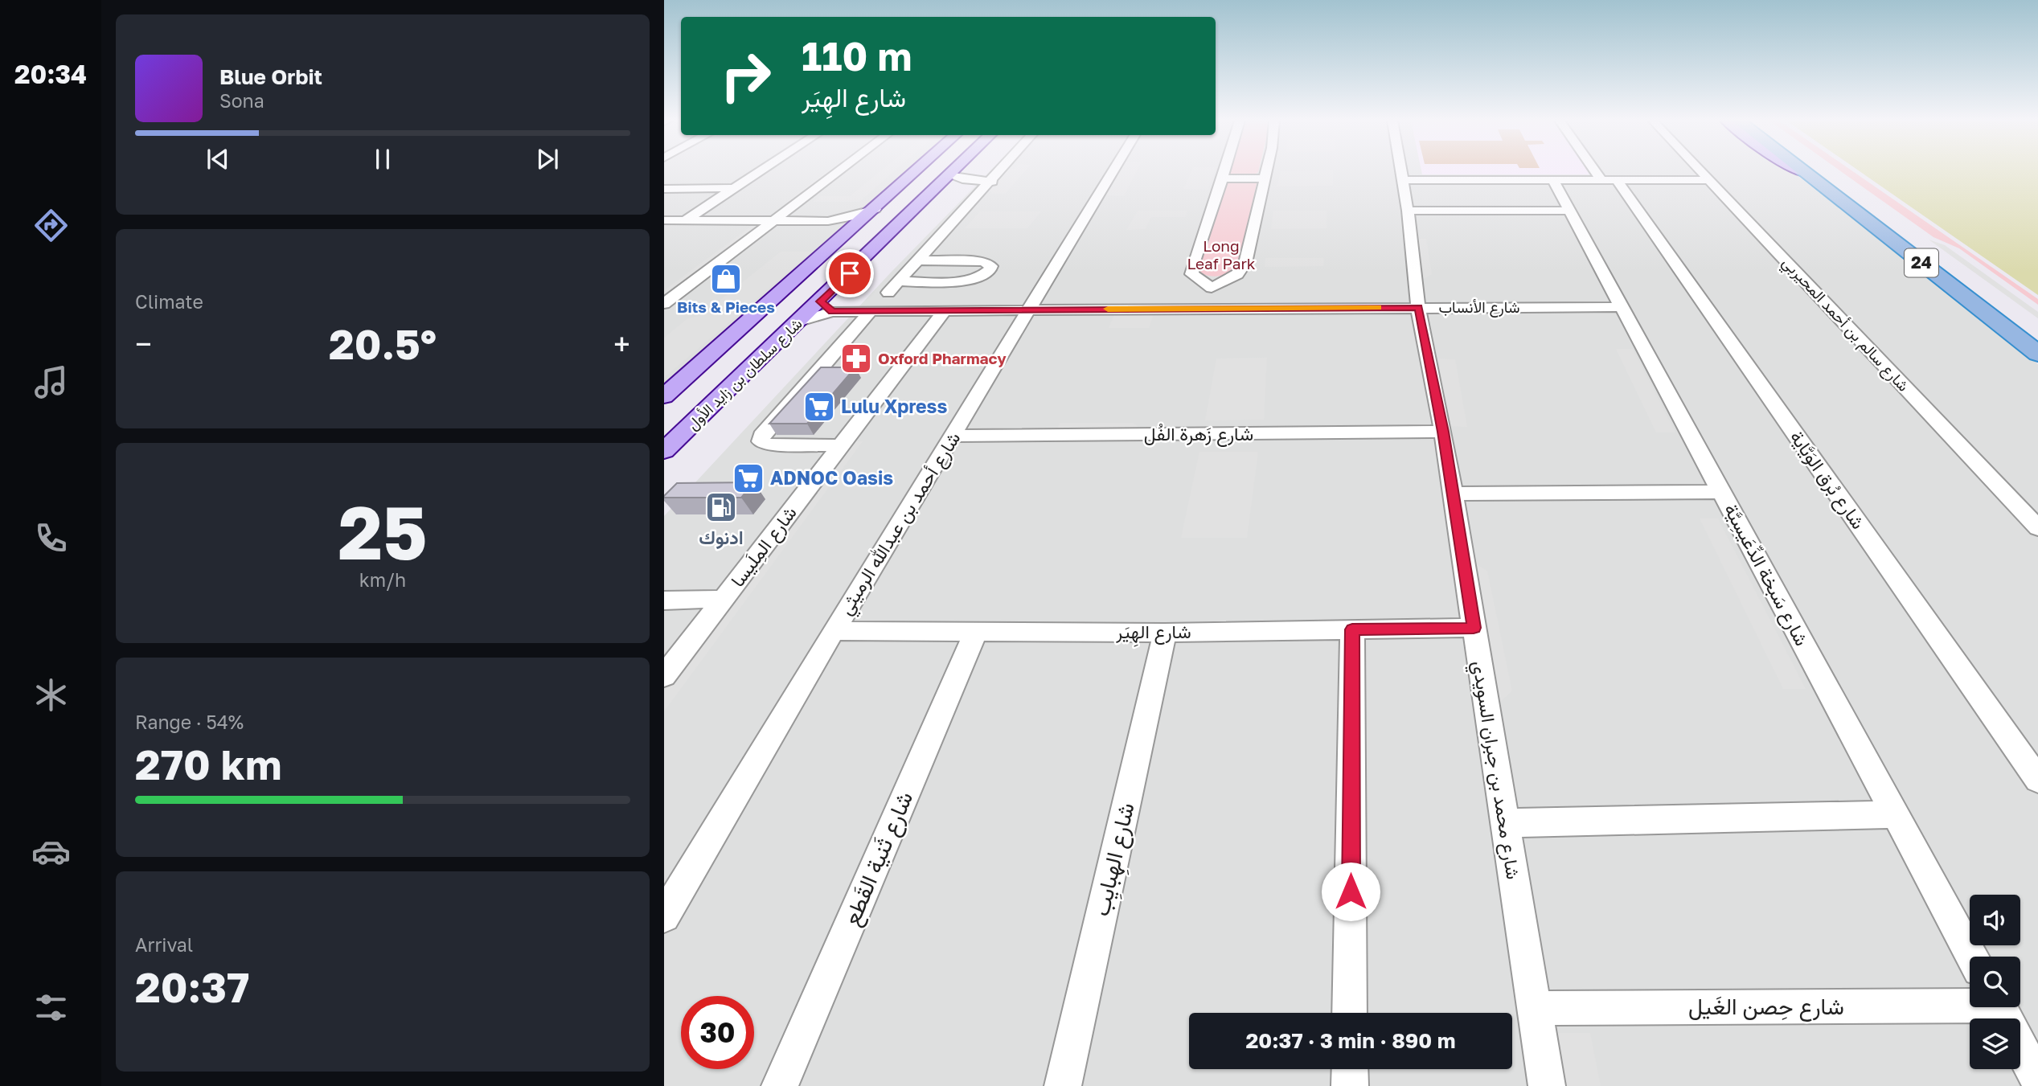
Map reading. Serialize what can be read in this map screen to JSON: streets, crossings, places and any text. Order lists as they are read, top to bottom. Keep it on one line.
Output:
{"streets":{"highway":["24"],"main road":["شارع سلطان بن زايد الأول"],"street":["شارع الأنساب","شارع سالم بن أحمد المحيربي","شارع زَهرة الفُل","شارع بُرق الوَيَّاية","شارع أحمد بن عبدالله الرميثي","شارع المِلَيسا","شارع سَبخة الدِّعَيسِيَّة","شارع الهِيَر","شارع محمد بن جبران السويدي","شارع ثَنية القَطع","شارع الهِبايِب","شارع حِصن الغَيل"]},"crossings":[["شارع الأنساب","شارع سلطان بن زايد الأول"],["شارع الأنساب","شارع أحمد بن عبدالله الرميثي"],["شارع الأنساب","شارع المِلَيسا"],["شارع الأنساب","شارع سَبخة الدِّعَيسِيَّة"],["شارع الأنساب","شارع محمد بن جبران السويدي"],["شارع زَهرة الفُل","شارع أحمد بن عبدالله الرميثي"],["شارع زَهرة الفُل","شارع محمد بن جبران السويدي"],["شارع أحمد بن عبدالله الرميثي","شارع الهِيَر"],["شارع الهِيَر","شارع محمد بن جبران السويدي"],["شارع الهِيَر","شارع ثَنية القَطع"],["شارع الهِيَر","شارع الهِبايِب"],["شارع محمد بن جبران السويدي","شارع حِصن الغَيل"]],"parks":["Long Leaf Park"],"places":{"shop":["Bits & Pieces"],"pharmacy":["Oxford Pharmacy"],"supermarket":["Lulu Xpress","ADNOC Oasis"],"fuel station":["ادنوك"]},"page":{"tabs":"20:34","turn":["110 m","شارع الهِيَر"],"song":["Blue Orbit","Sona"],"tile":["Climate",["25","km/h"],["Range · 54%","270 km"],["Arrival","20:37"]],"heat":["−","20.5°","+"],"limit":"30","trip":"20:37 · 3 min · 890 m"}}
